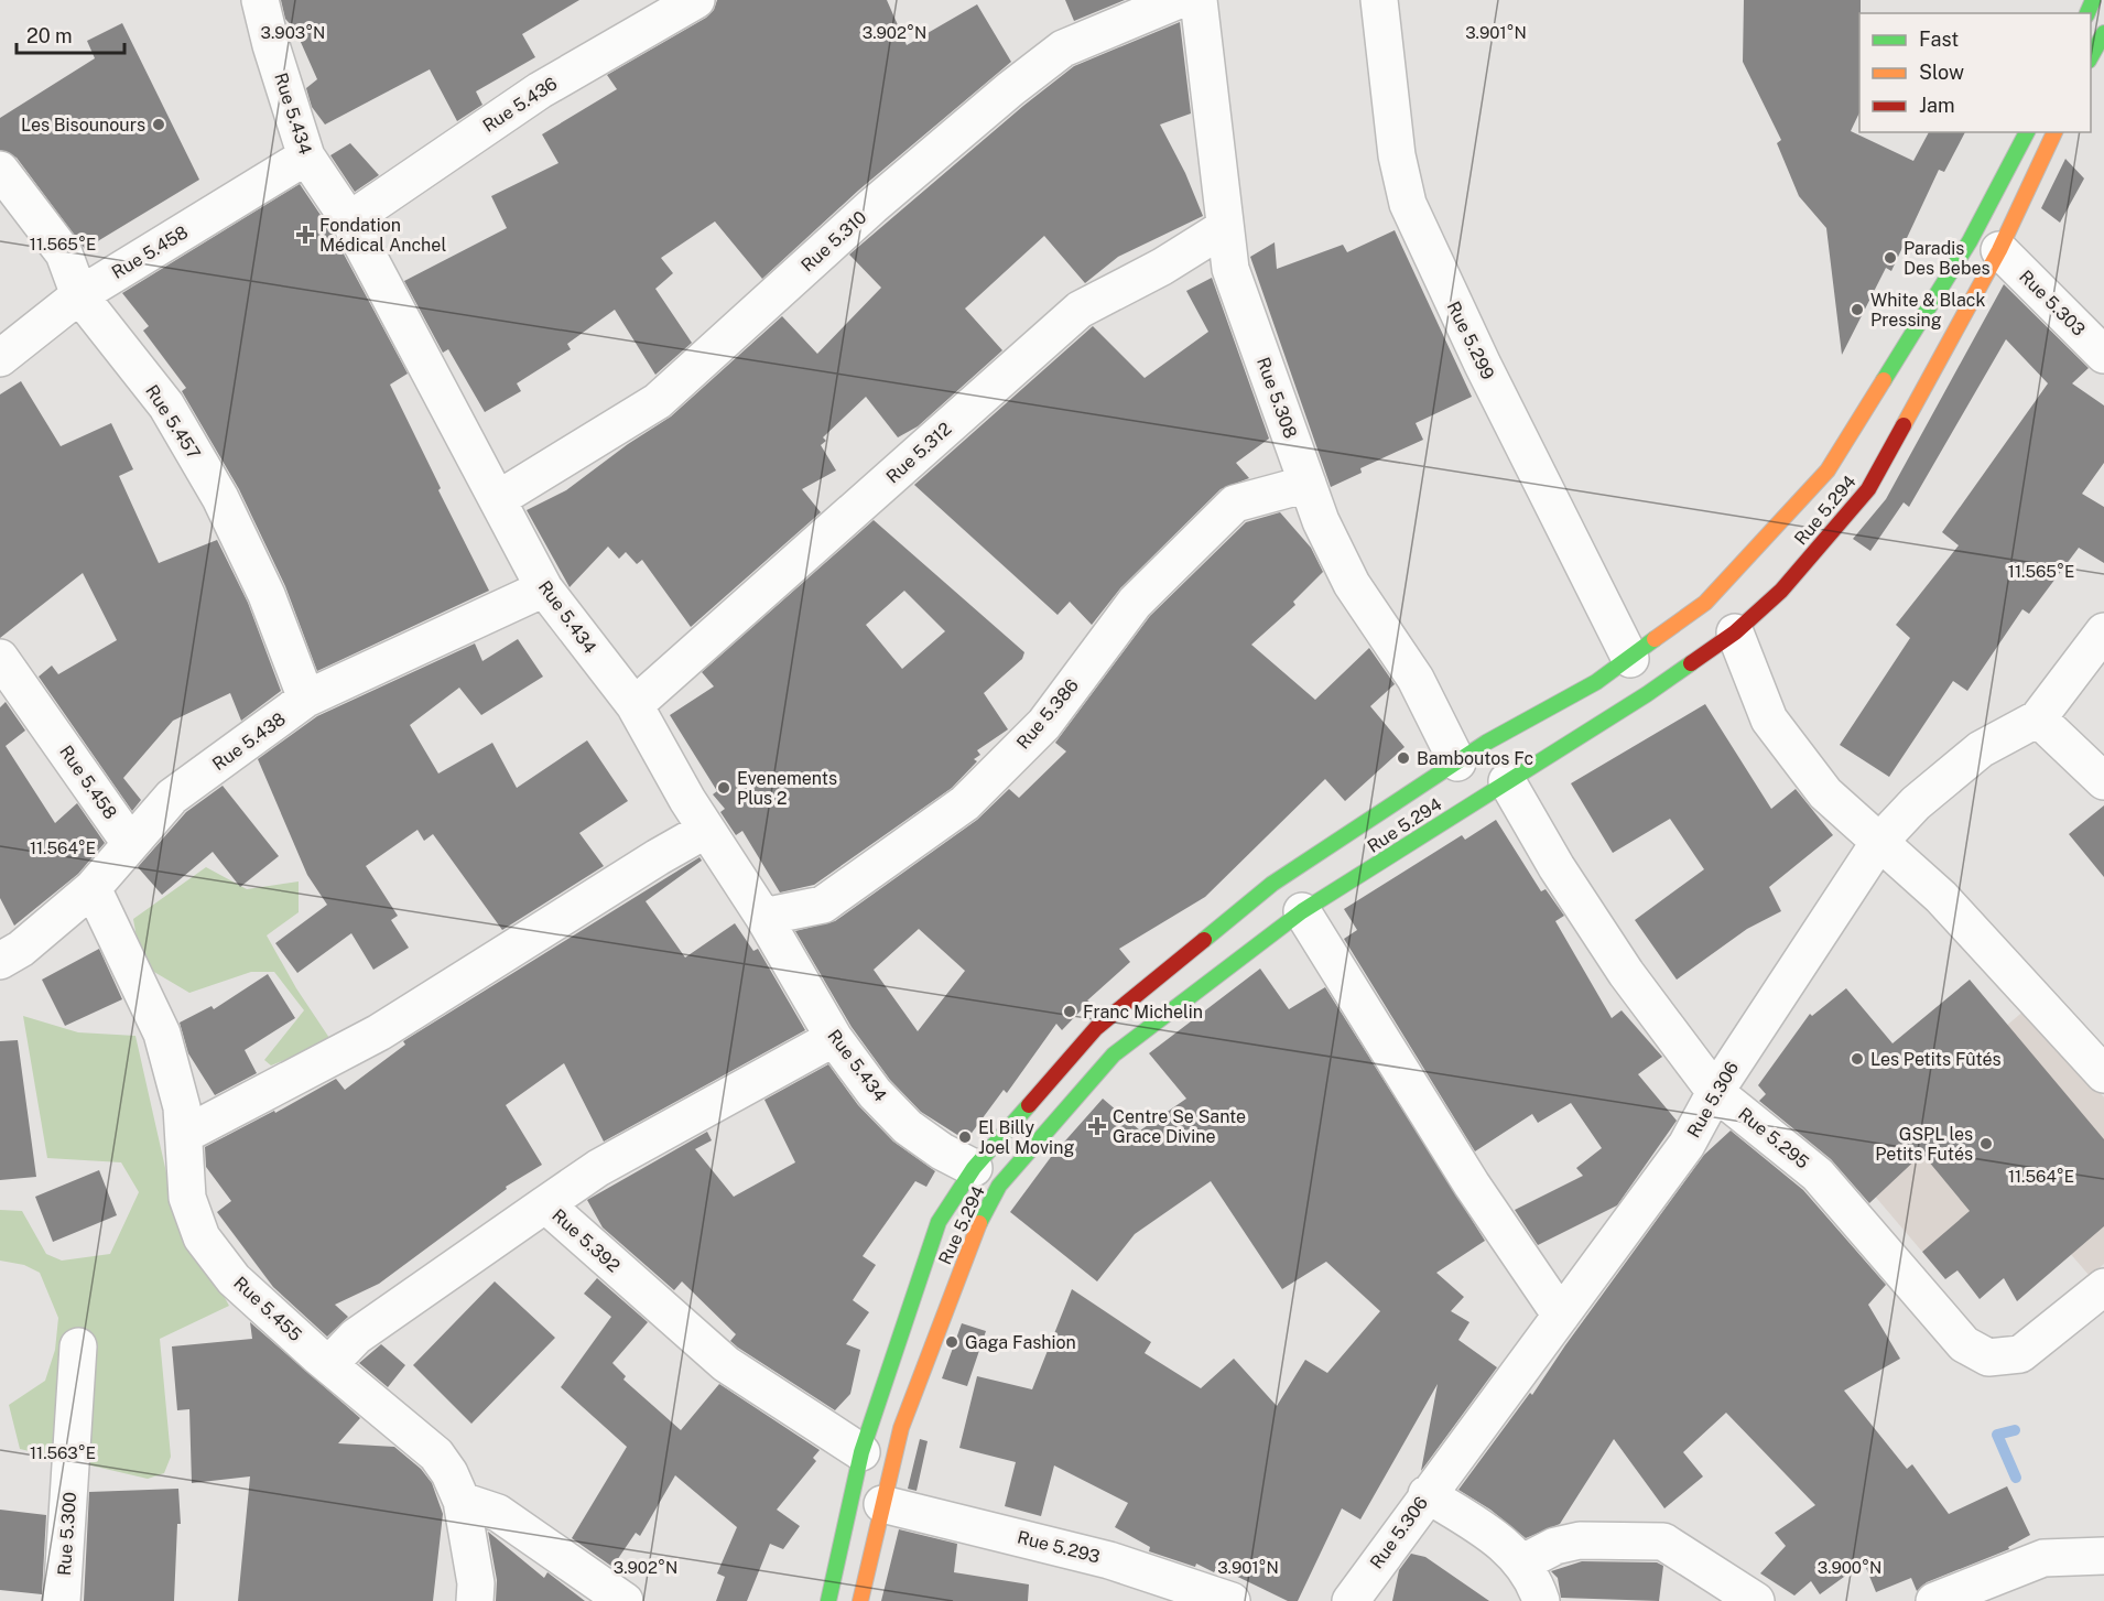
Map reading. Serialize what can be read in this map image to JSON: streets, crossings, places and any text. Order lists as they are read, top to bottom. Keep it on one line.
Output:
{"streets":{"main road":["Rue 5.294"],"street":["Rue 5.436","Rue 5.434","Rue 5.310","Rue 5.458","Rue 5.303","Rue 5.299","Rue 5.308","Rue 5.457","Rue 5.312","Rue 5.386","Rue 5.438","Rue 5.306","Rue 5.295","Rue 5.392","Rue 5.455","Rue 5.300","Rue 5.293"]},"crossings":[["Rue 5.436","Rue 5.434"],["Rue 5.434","Rue 5.310"],["Rue 5.434","Rue 5.458"],["Rue 5.434","Rue 5.312"],["Rue 5.434","Rue 5.294"],["Rue 5.434","Rue 5.386"],["Rue 5.434","Rue 5.438"],["Rue 5.434","Rue 5.392"],["Rue 5.458","Rue 5.457"],["Rue 5.458","Rue 5.438"],["Rue 5.303","Rue 5.294"],["Rue 5.299","Rue 5.294"],["Rue 5.308","Rue 5.312"],["Rue 5.308","Rue 5.294"],["Rue 5.308","Rue 5.386"],["Rue 5.457","Rue 5.438"],["Rue 5.294","Rue 5.295"],["Rue 5.294","Rue 5.392"],["Rue 5.294","Rue 5.293"],["Rue 5.438","Rue 5.455"],["Rue 5.306","Rue 5.295"]],"places":{"other":["Les Bisounours","Paradis Des Bebes","White & Black Pressing","Bamboutos Fc","Evenements Plus 2","Franc Michelin","Les Petits Fûtés","El Billy Joel Moving","GSPL les Petits Futés","Gaga Fashion"],"health":["Fondation Médical Anchel","Centre Se Sante Grace Divine"]},"legend":["Fast","Slow","Jam"],"scale_bar":"20 m","coordinates":["3.903°N","3.902°N","3.901°N","11.565°E","11.564°E","11.563°E","3.900°N"]}
